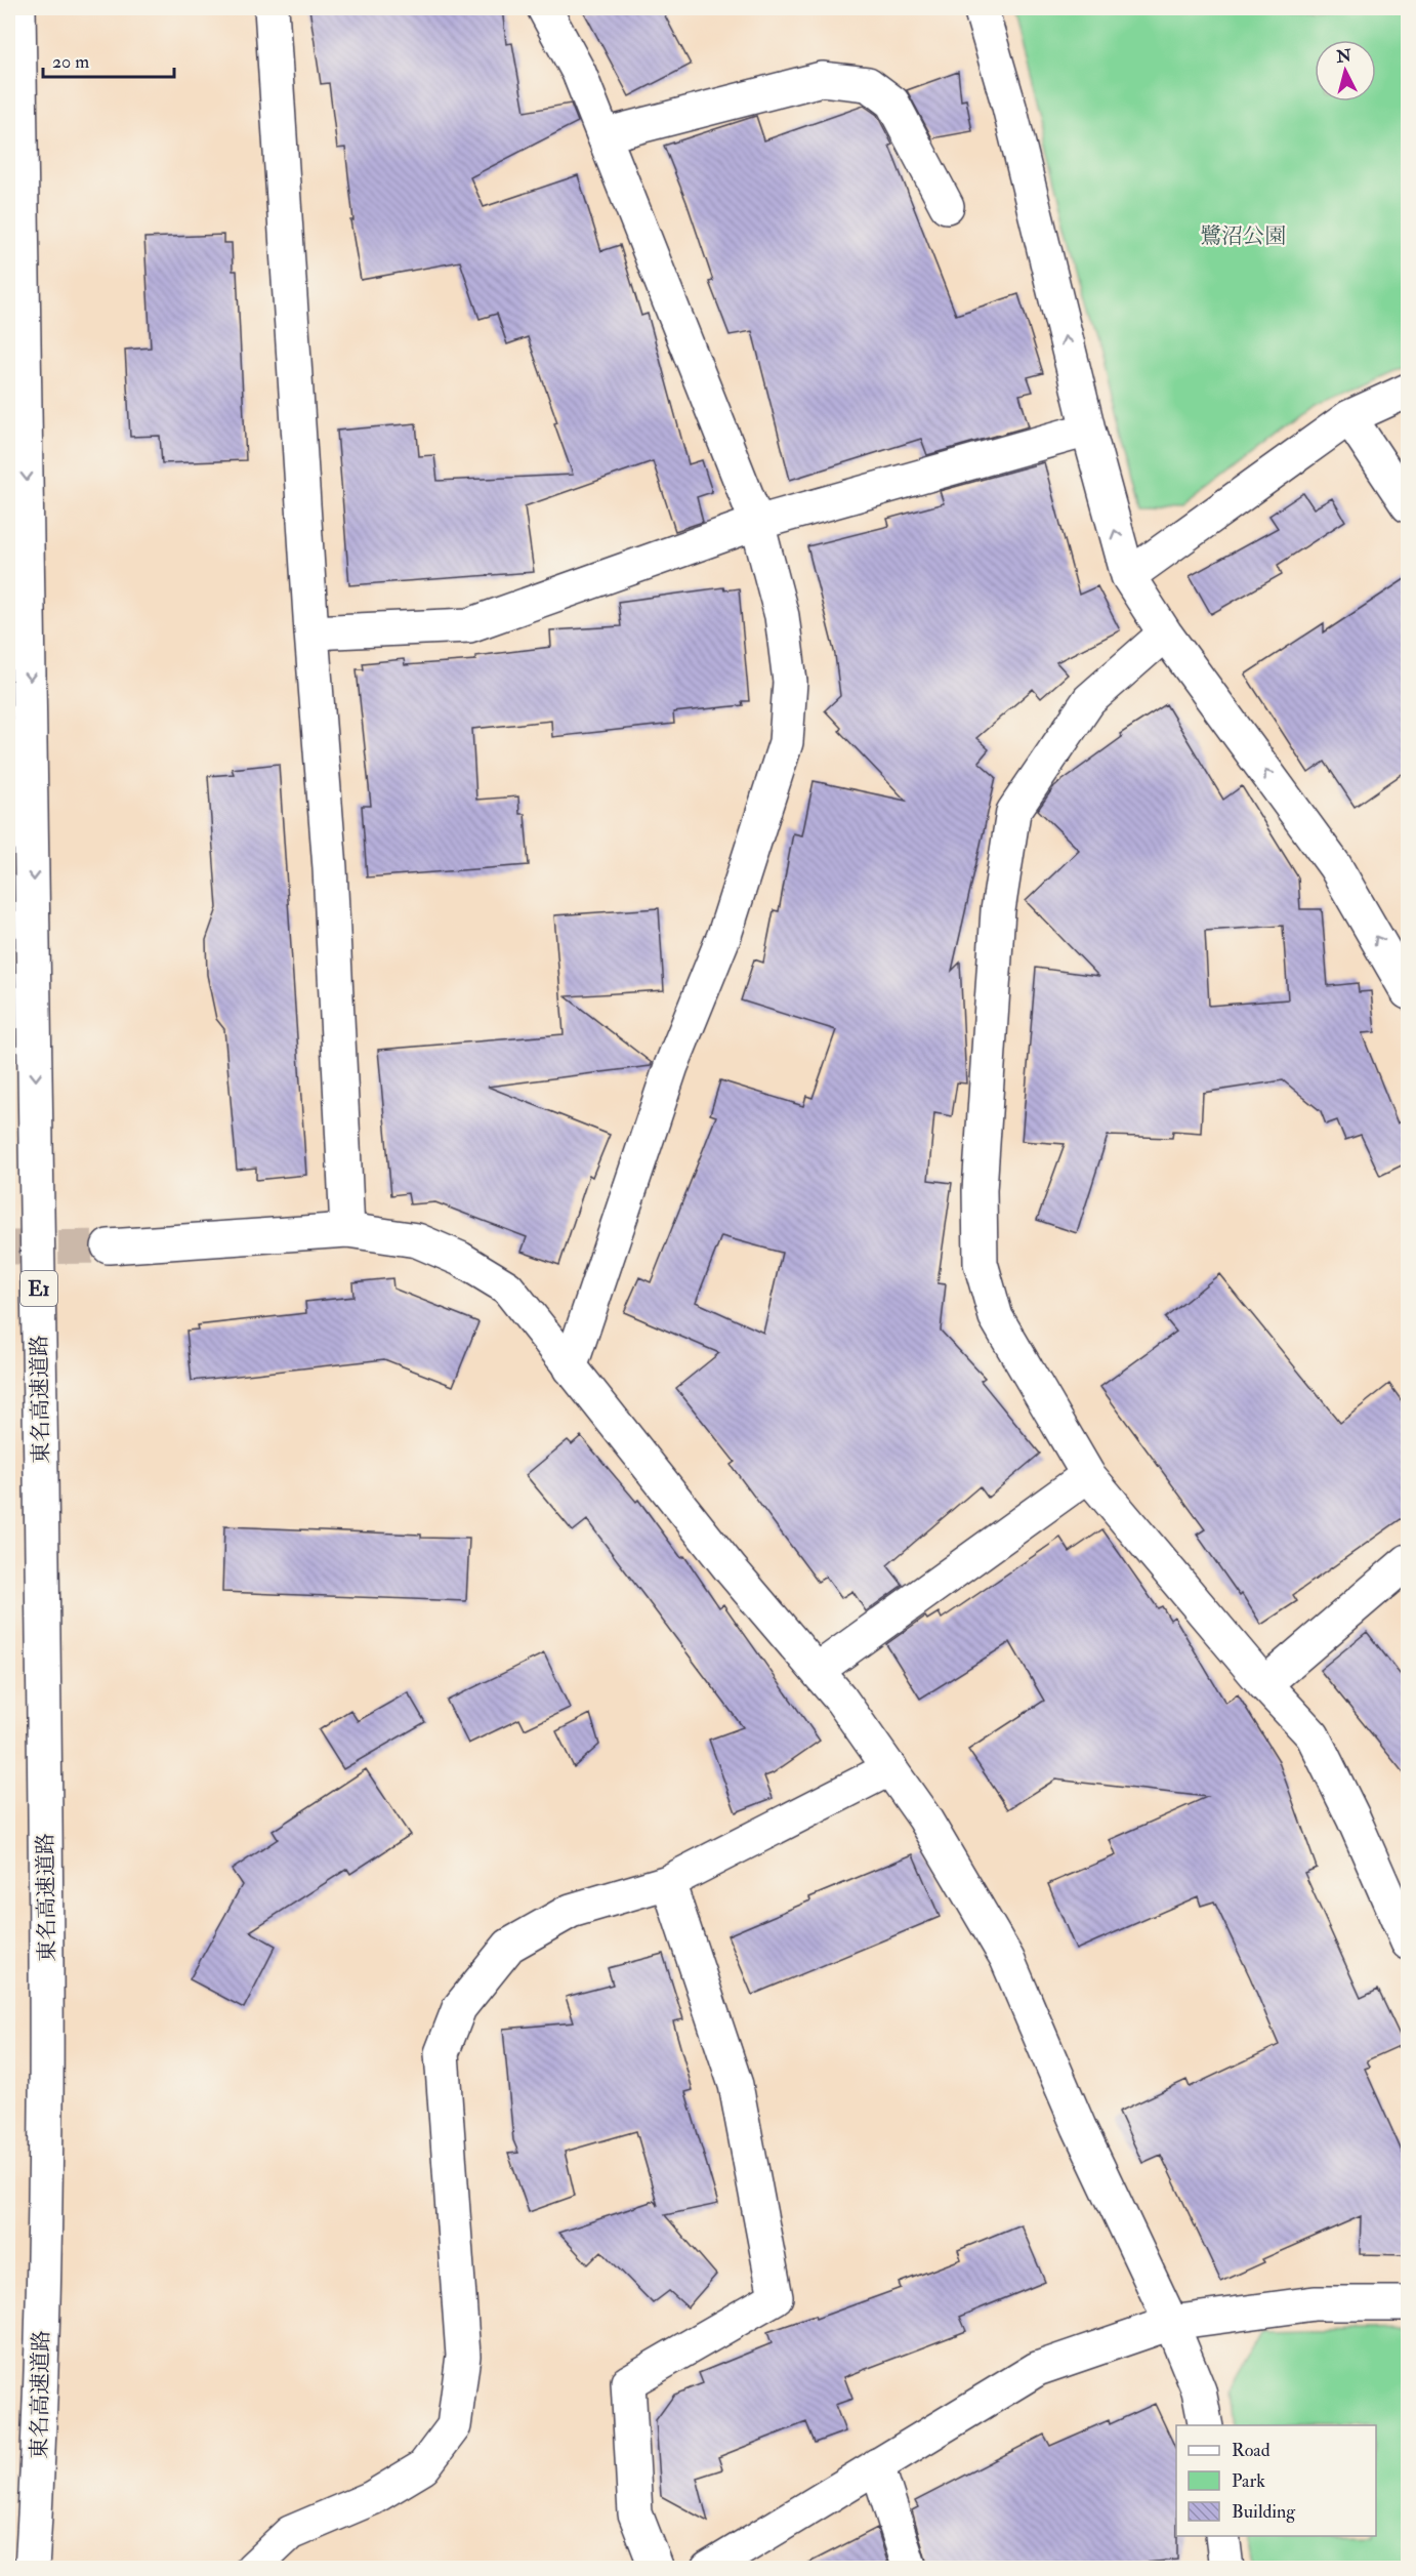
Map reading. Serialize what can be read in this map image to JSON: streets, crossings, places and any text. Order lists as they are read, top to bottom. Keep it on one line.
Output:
{"streets":{"main road":["E1","東名高速道路"]},"parks":["鷺沼公園"],"legend":["Road","Park","Building"],"scale_bar":"20 m","north":"top"}
